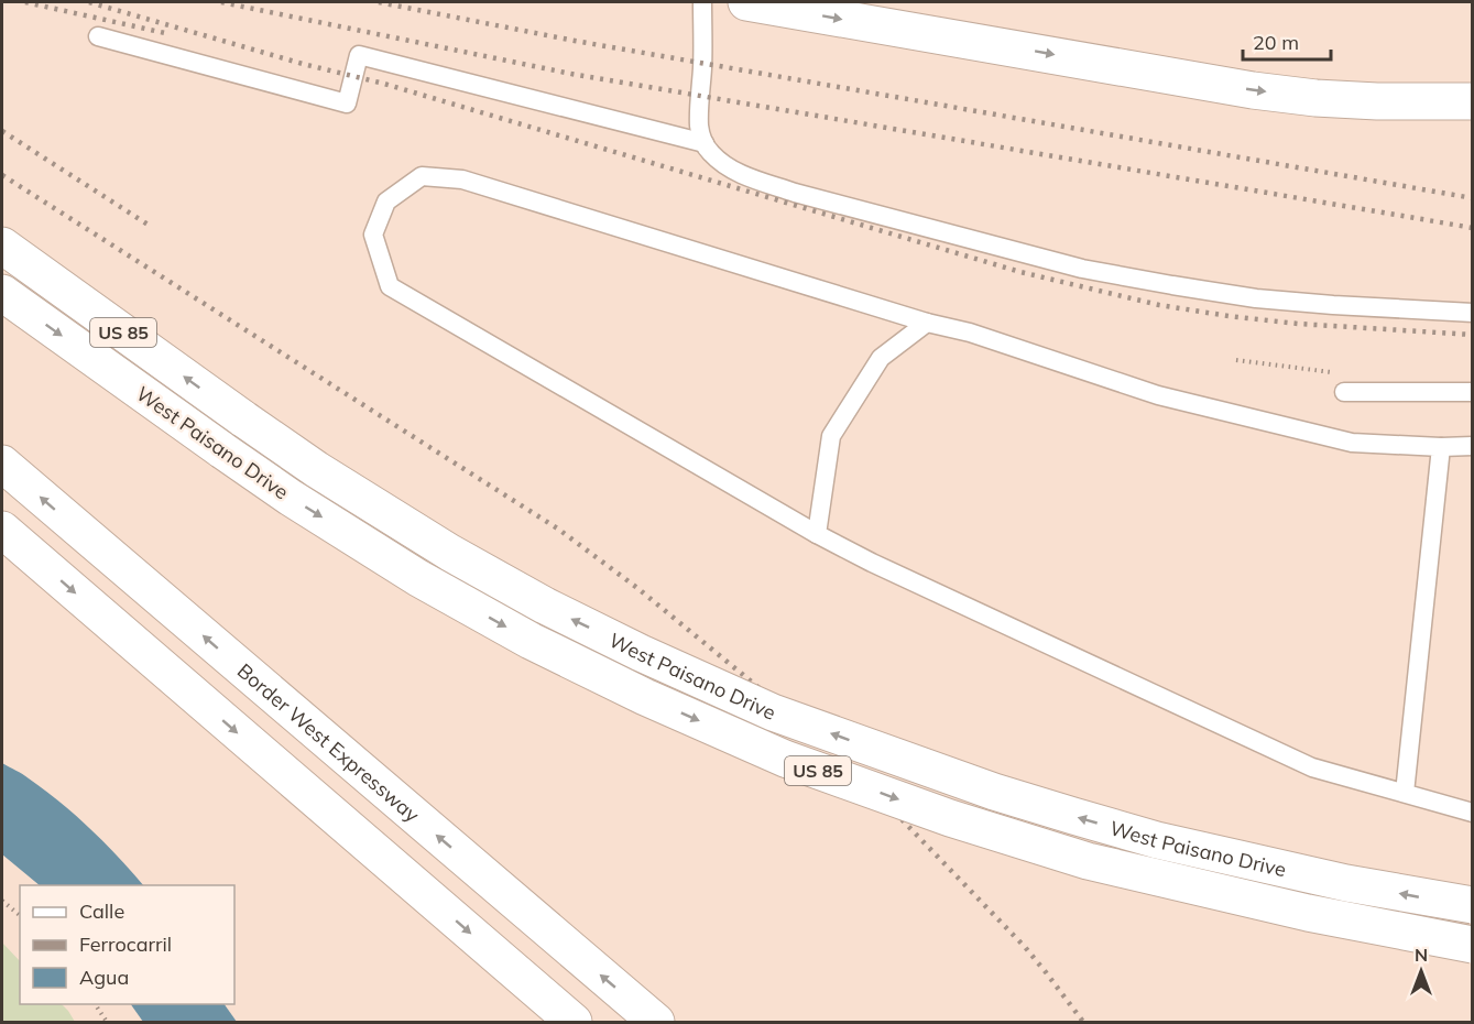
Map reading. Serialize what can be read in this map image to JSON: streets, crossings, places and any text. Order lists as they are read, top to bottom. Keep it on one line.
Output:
{"streets":{"main road":["US 85","West Paisano Drive","Border West Expressway"]},"legend":["Calle","Ferrocarril","Agua"],"scale_bar":"20 m","north":"top"}
